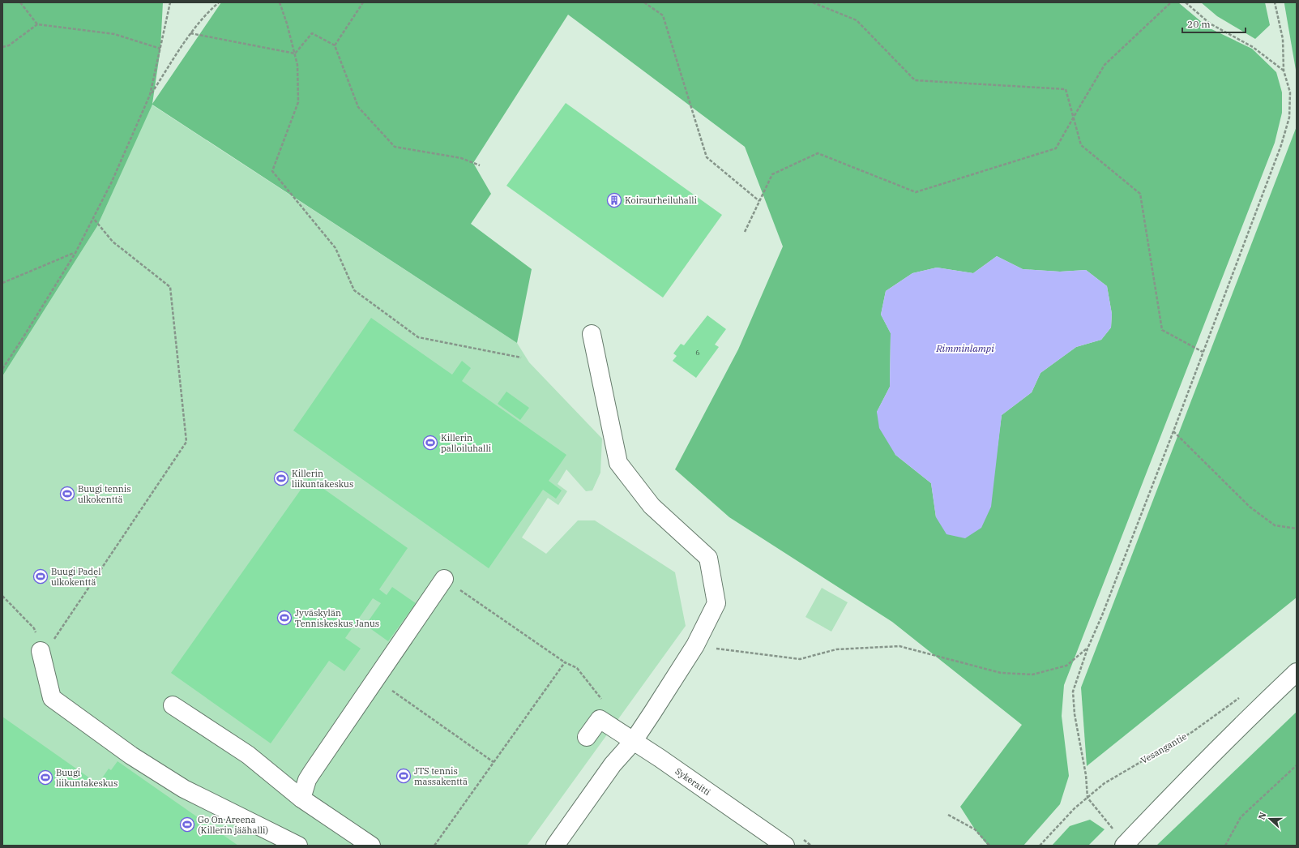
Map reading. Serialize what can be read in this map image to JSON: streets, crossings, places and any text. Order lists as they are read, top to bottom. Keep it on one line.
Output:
{"streets":{"street":["Sykeraitti"],"path":["Vesangantie"]},"water":["Rimminlampi"],"places":{"building":["Koiraurheiluhalli"],"sports":["Killerin palloiluhalli","Killerin liikuntakeskus","Buugi tennis ulkokenttä","Buugi Padel ulkokenttä","Jyväskylän Tenniskeskus Janus","JTS tennis massakenttä","Buugi liikuntakeskus","Go On Areena (Killerin jäähalli)"]},"house_numbers":["6"],"scale_bar":"20 m","north":"left"}
